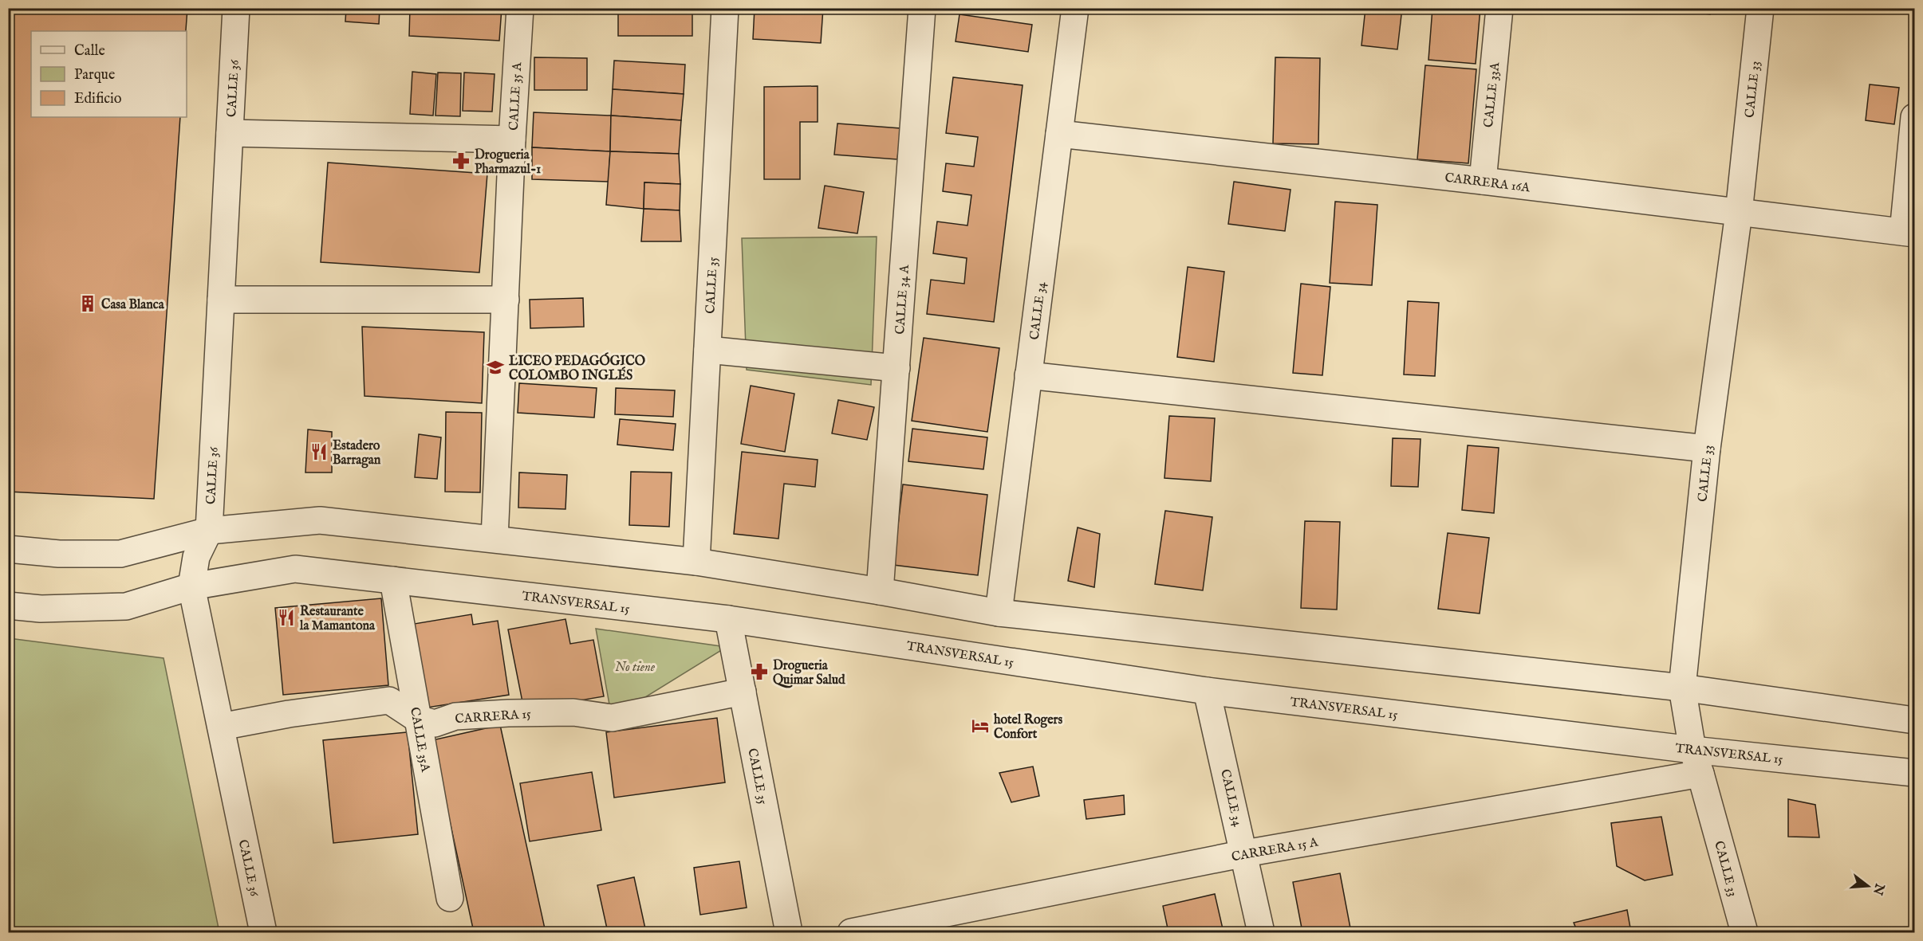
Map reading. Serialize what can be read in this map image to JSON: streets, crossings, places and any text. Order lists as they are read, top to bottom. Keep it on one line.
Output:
{"streets":{"street":["CALLE 36","CALLE 33","CALLE 33A","CALLE 35 A","CARRERA 16A","CALLE 35","CALLE 34 A","CALLE 34","TRANSVERSAL 15","CARRERA 15","CALLE 35A","CARRERA 15 A"]},"crossings":[["CALLE 36","TRANSVERSAL 15"],["CALLE 36","CARRERA 15"],["CALLE 33","CARRERA 16A"],["CALLE 33","TRANSVERSAL 15"],["CALLE 33","CARRERA 15 A"],["CALLE 33A","CARRERA 16A"],["CARRERA 16A","CALLE 34"],["CALLE 35","TRANSVERSAL 15"],["CALLE 35","CARRERA 15"],["CALLE 34","TRANSVERSAL 15"],["CALLE 34","CARRERA 15 A"],["TRANSVERSAL 15","CALLE 35A"],["TRANSVERSAL 15","CARRERA 15 A"],["CARRERA 15","CALLE 35A"]],"parks":["No tiene"],"places":{"pharmacy":["Drogueria Pharmazul-1","Drogueria Quimar Salud"],"building":["Casa Blanca"],"school or university":["LICEO PEDAGÓGICO COLOMBO INGLÉS"],"restaurant":["Estadero Barragan","Restaurante la Mamantona"],"hotel":["hotel Rogers Confort"]},"legend":["Calle","Parque","Edificio"],"north":"right"}
